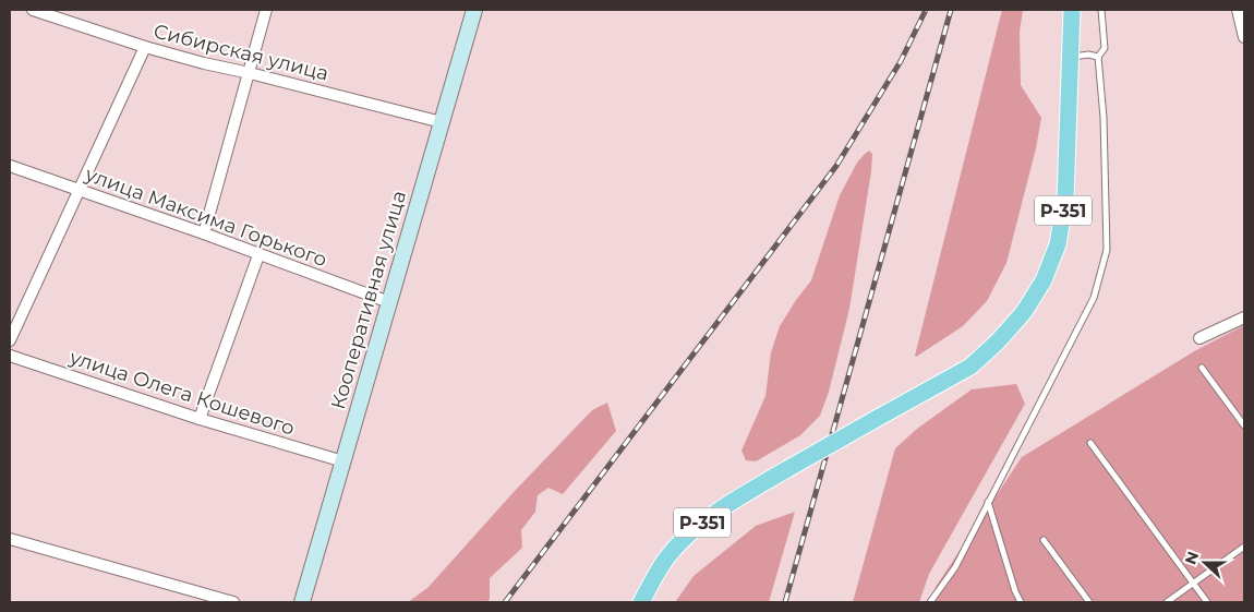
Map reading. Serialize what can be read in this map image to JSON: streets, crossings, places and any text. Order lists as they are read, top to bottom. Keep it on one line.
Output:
{"streets":{"main road":["Р-351","Кооперативная улица"],"street":["Сибирская улица","улица Максима Горького","улица Олега Кошевого"]},"crossings":[["Сибирская улица","Кооперативная улица"],["улица Максима Горького","Кооперативная улица"],["Кооперативная улица","улица Олега Кошевого"]],"north":"left"}
